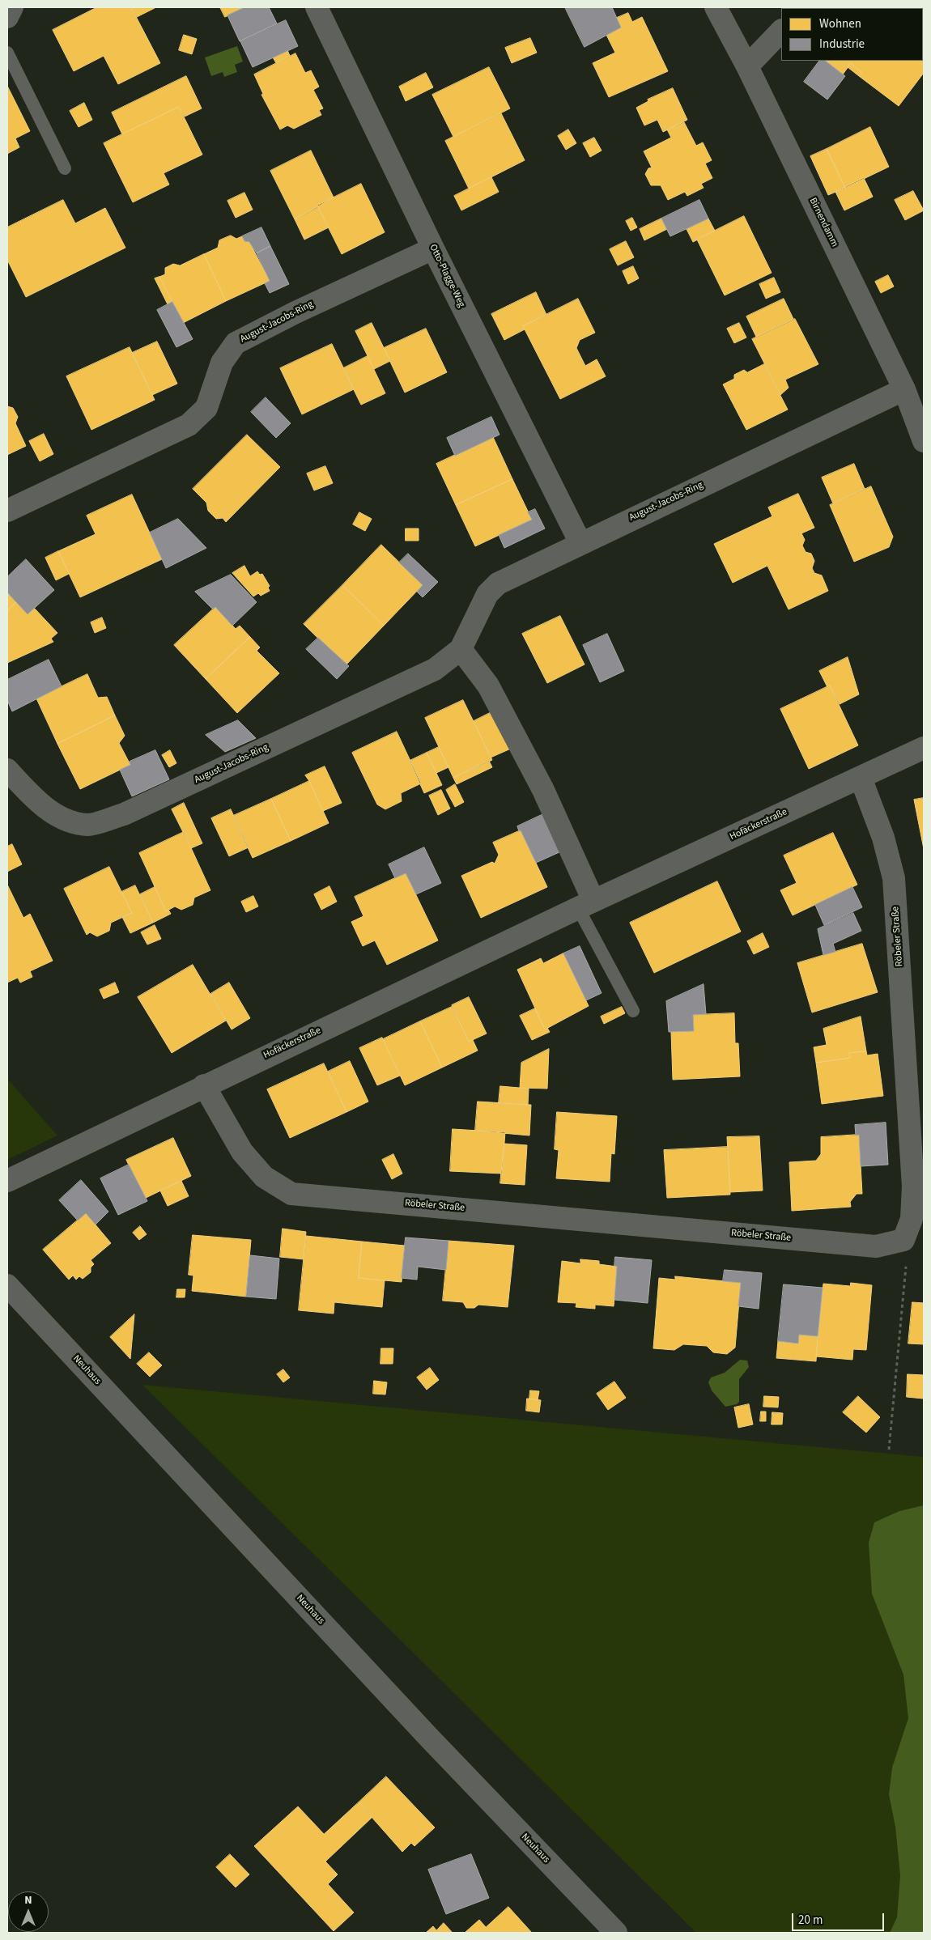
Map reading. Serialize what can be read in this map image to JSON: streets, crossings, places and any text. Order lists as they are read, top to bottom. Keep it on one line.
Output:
{"streets":{"street":["Birnendamm","Otto-Plagge-Weg","August-Jacobs-Ring","Hofäckerstraße","Röbeler Straße","Neuhaus"]},"crossings":[["Birnendamm","August-Jacobs-Ring"],["Otto-Plagge-Weg","August-Jacobs-Ring"],["Hofäckerstraße","Röbeler Straße"]],"legend":["Wohnen","Industrie"],"scale_bar":"20 m","north":"top"}
